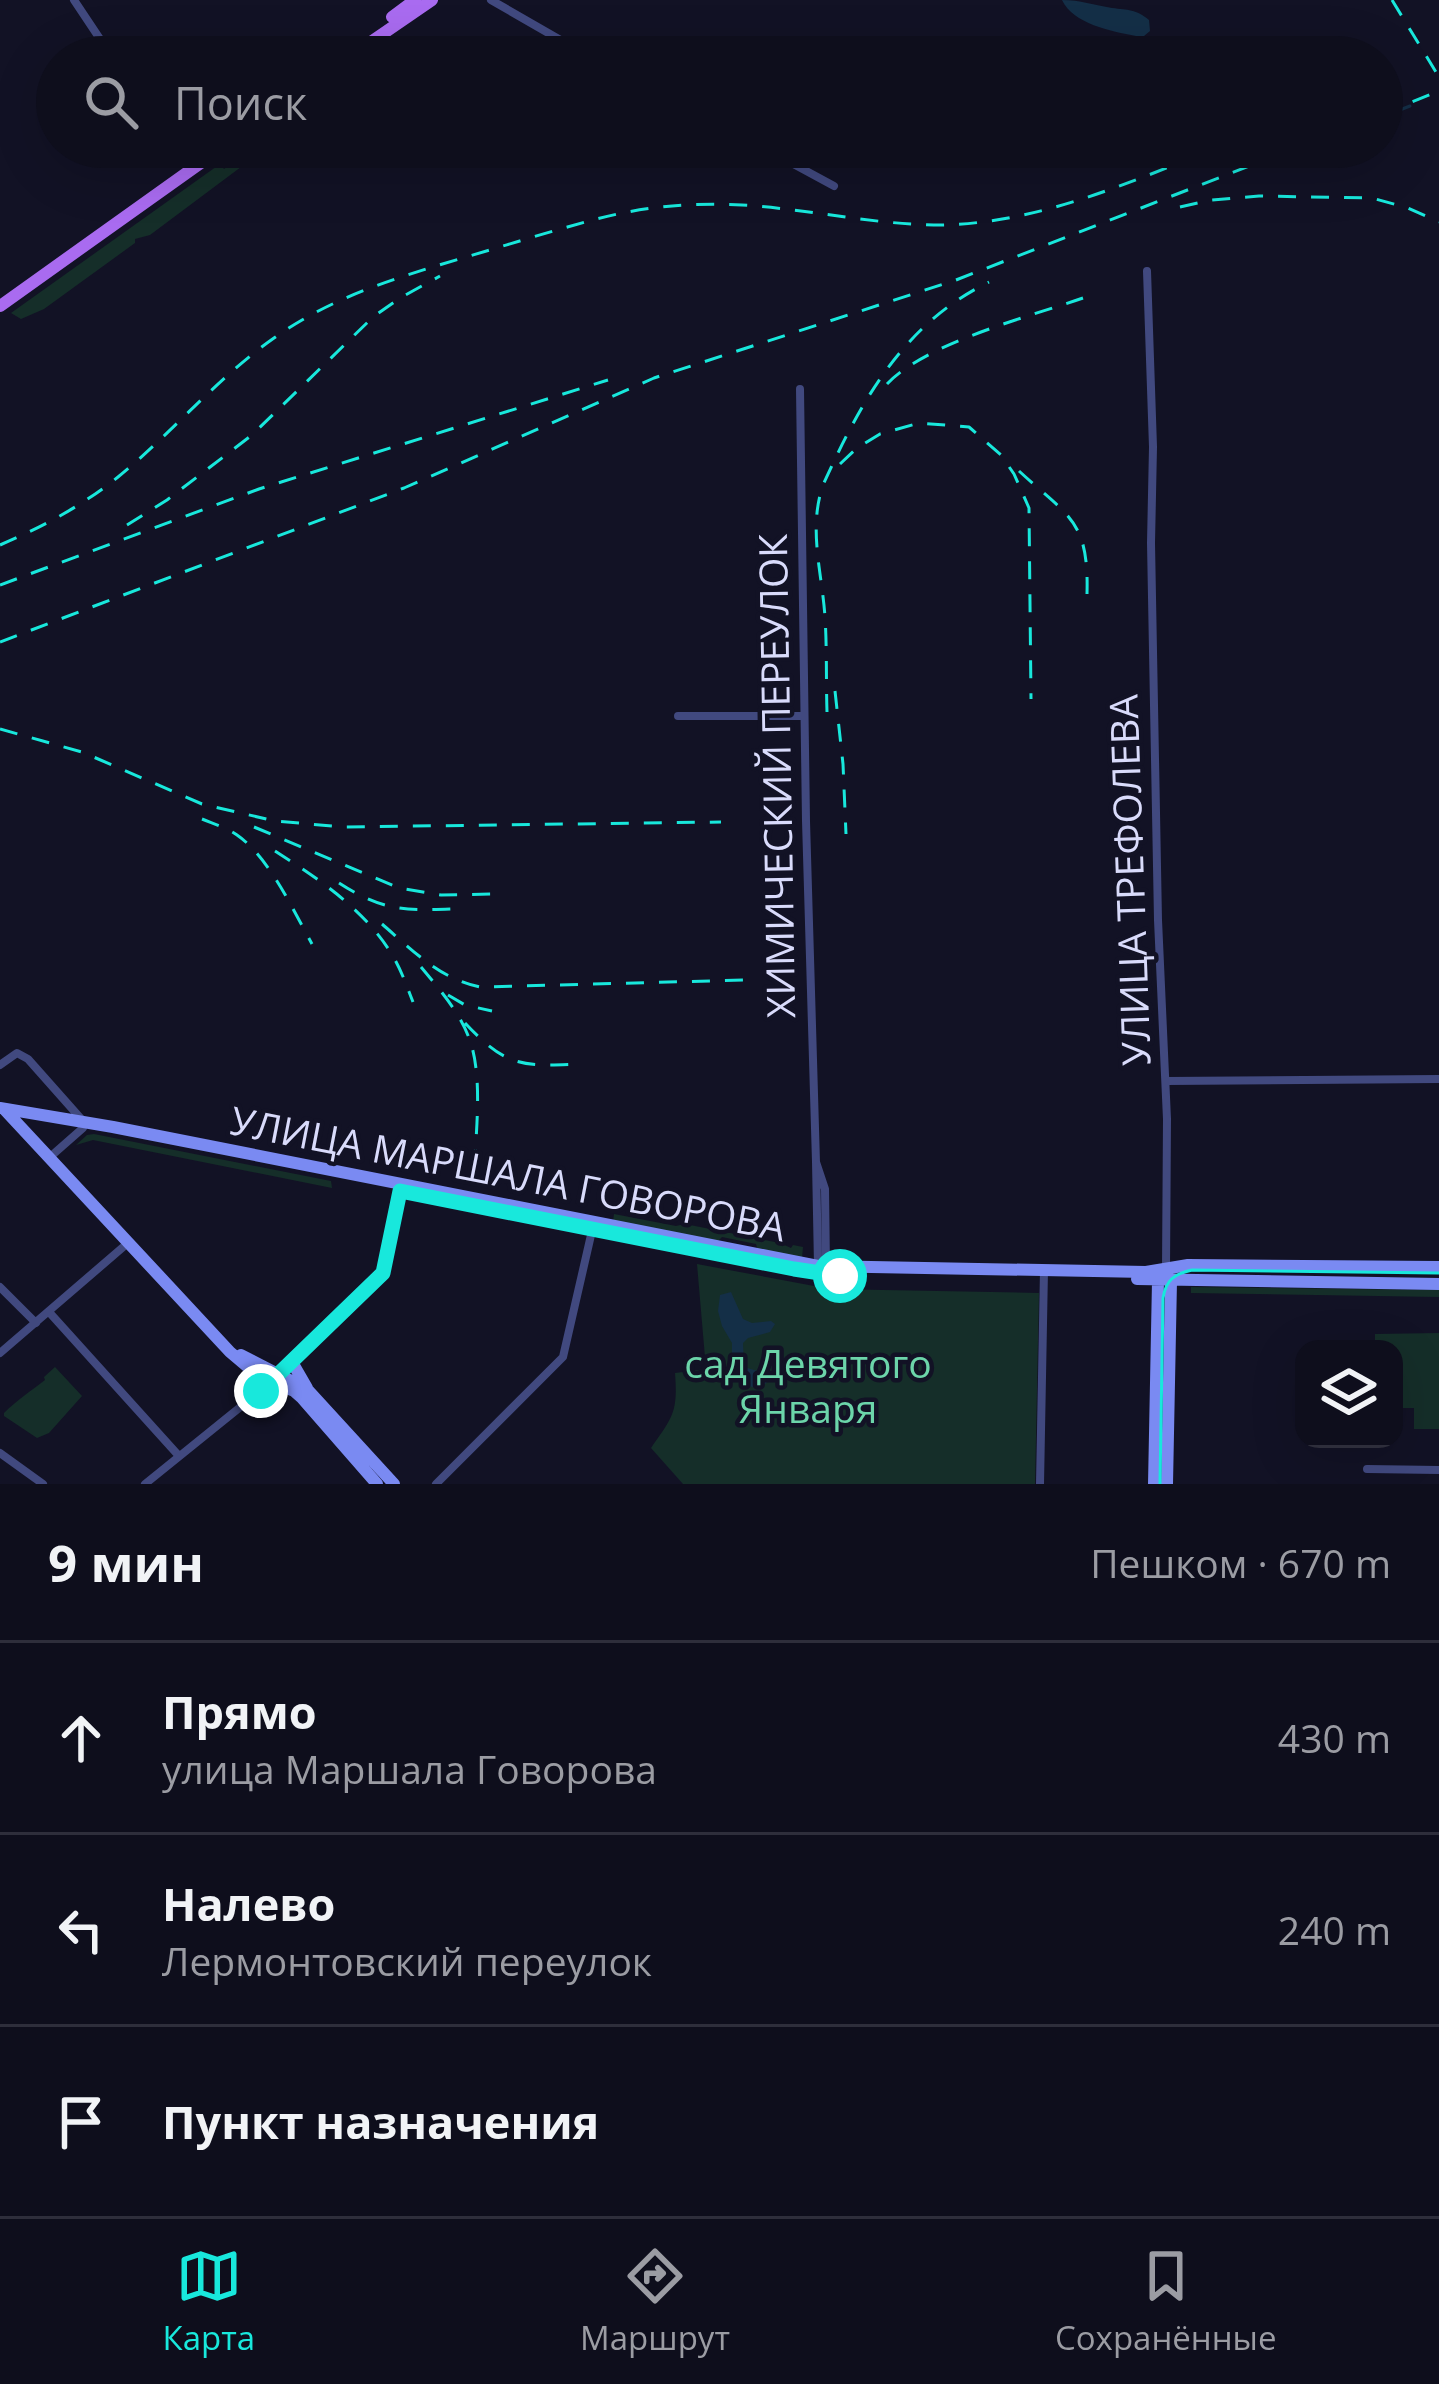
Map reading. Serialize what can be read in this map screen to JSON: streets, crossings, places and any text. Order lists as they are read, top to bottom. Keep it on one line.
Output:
{"streets":{"street":["ХИМИЧЕСКИЙ ПЕРЕУЛОК","УЛИЦА ТРЕФОЛЕВА","УЛИЦА МАРШАЛА ГОВОРОВА"]},"crossings":[["ХИМИЧЕСКИЙ ПЕРЕУЛОК","УЛИЦА МАРШАЛА ГОВОРОВА"],["УЛИЦА ТРЕФОЛЕВА","УЛИЦА МАРШАЛА ГОВОРОВА"]],"parks":["сад Девятого Января"],"page":{"search":"Поиск","heading":["9 мин","Пешком · 670 m"],"list":[["Прямо","улица Маршала Говорова","430 m"],["Налево","Лермонтовский переулок","240 m"],"Пункт назначения"],"nav":["Карта","Маршрут","Сохранённые"]}}
